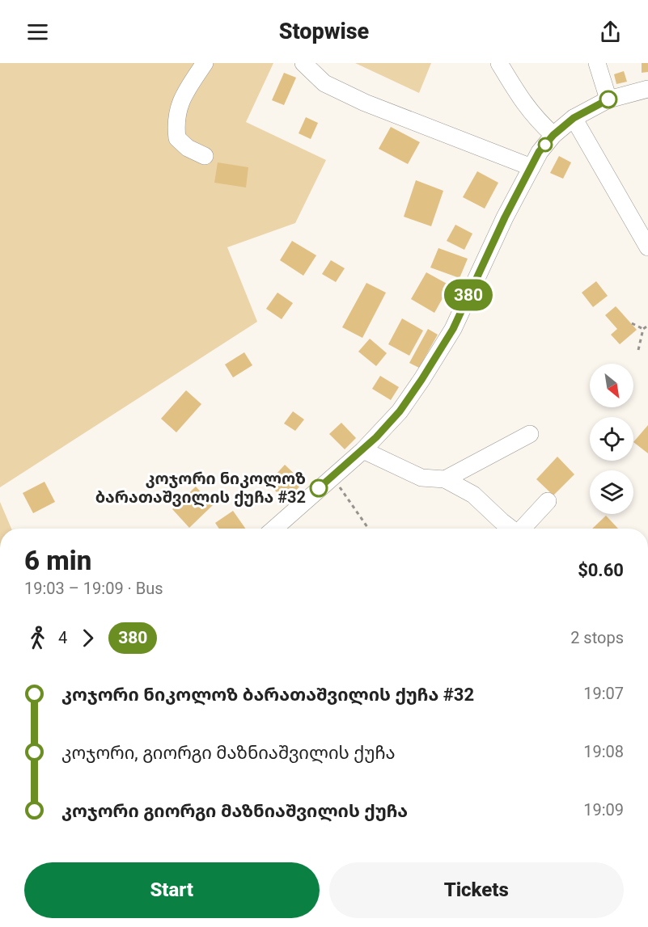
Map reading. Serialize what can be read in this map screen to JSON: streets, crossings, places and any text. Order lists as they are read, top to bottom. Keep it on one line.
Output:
{"places":["კოჯორი ნიკოლოზ ბარათაშვილის ქუჩა #32"],"lines":["bus line 380"],"north":"bottom right","page":{"header":"Stopwise","on_map":"380","heading":["6 min","19:03 – 19:09 · Bus","$0.60"],"legs":["4","380","2 stops"],"list":[{"name":"კოჯორი ნიკოლოზ ბარათაშვილის ქუჩა #32","value":"19:07"},{"name":"კოჯორი, გიორგი მაზნიაშვილის ქუჩა","value":"19:08"},{"name":"კოჯორი გიორგი მაზნიაშვილის ქუჩა","value":"19:09"}],"buttons":["Start","Tickets"]}}
